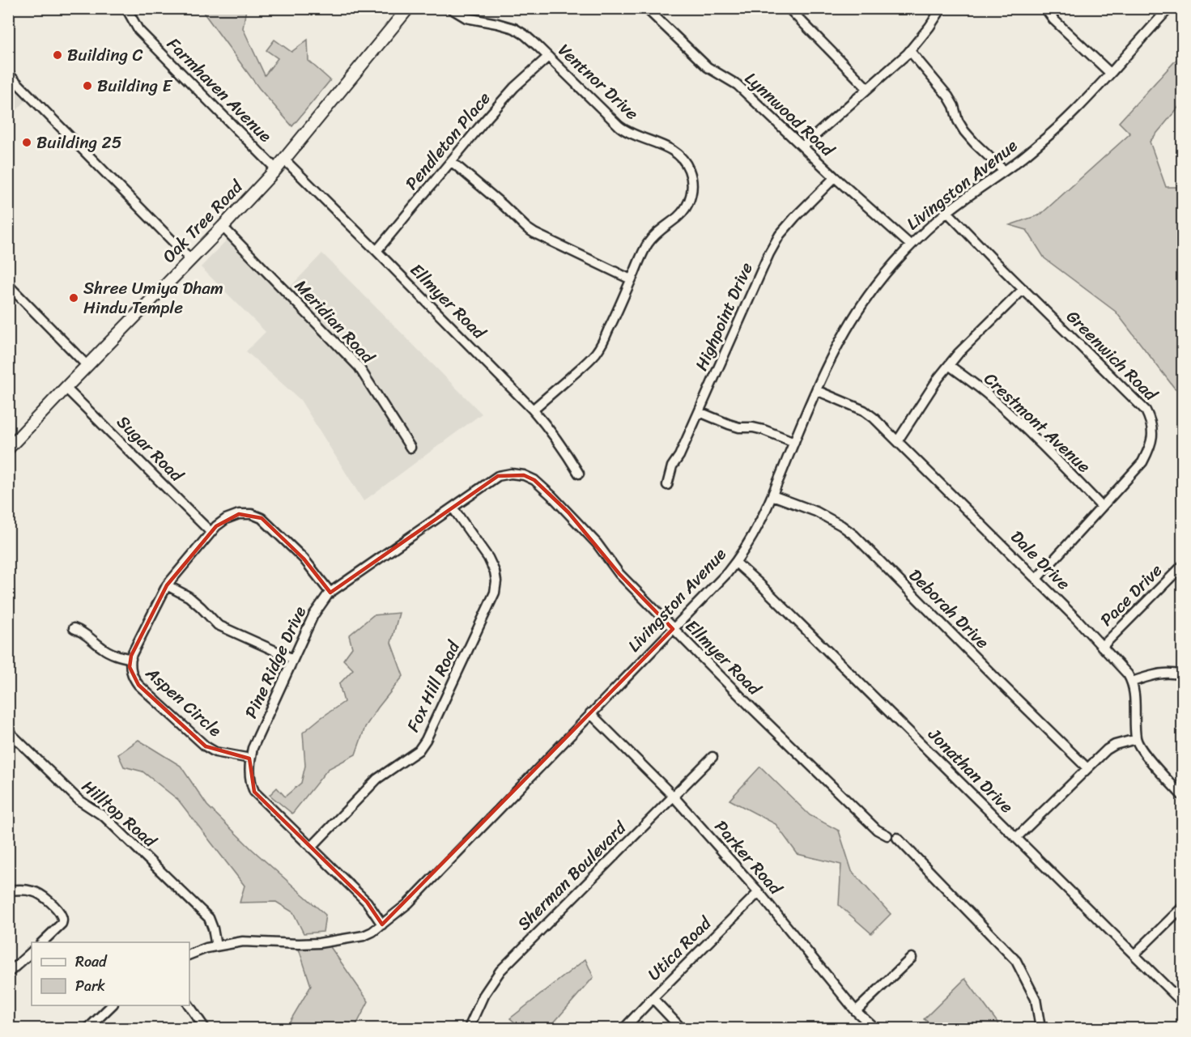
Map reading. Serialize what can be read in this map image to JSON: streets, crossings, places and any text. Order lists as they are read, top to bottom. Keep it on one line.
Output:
{"streets":{"main road":["Oak Tree Road"],"street":["Ventnor Drive","Farmhaven Avenue","Lynnwood Road","Pendleton Place","Livingston Avenue","Ellmyer Road","Highpoint Drive","Meridian Road","Greenwich Road","Crestmont Avenue","Sugar Road","Dale Drive","Pace Drive","Deborah Drive","Pine Ridge Drive","Fox Hill Road","Aspen Circle","Jonathan Drive","Hilltop Road","Parker Road","Sherman Boulevard","Utica Road"]},"crossings":[["Ventnor Drive","Pendleton Place"],["Ventnor Drive","Ellmyer Road"],["Farmhaven Avenue","Oak Tree Road"],["Lynnwood Road","Livingston Avenue"],["Lynnwood Road","Highpoint Drive"],["Pendleton Place","Ellmyer Road"],["Livingston Avenue","Ellmyer Road"],["Livingston Avenue","Greenwich Road"],["Livingston Avenue","Dale Drive"],["Livingston Avenue","Deborah Drive"],["Livingston Avenue","Pine Ridge Drive"],["Livingston Avenue","Jonathan Drive"],["Livingston Avenue","Hilltop Road"],["Livingston Avenue","Parker Road"],["Oak Tree Road","Ellmyer Road"],["Oak Tree Road","Meridian Road"],["Oak Tree Road","Sugar Road"],["Ellmyer Road","Pine Ridge Drive"],["Greenwich Road","Crestmont Avenue"],["Greenwich Road","Dale Drive"],["Sugar Road","Aspen Circle"],["Dale Drive","Pace Drive"],["Pine Ridge Drive","Fox Hill Road"],["Pine Ridge Drive","Aspen Circle"],["Parker Road","Sherman Boulevard"],["Parker Road","Utica Road"]],"places":["Building C","Building E","Building 25","Shree Umiya Dham Hindu Temple"],"legend":["Road","Park"]}
